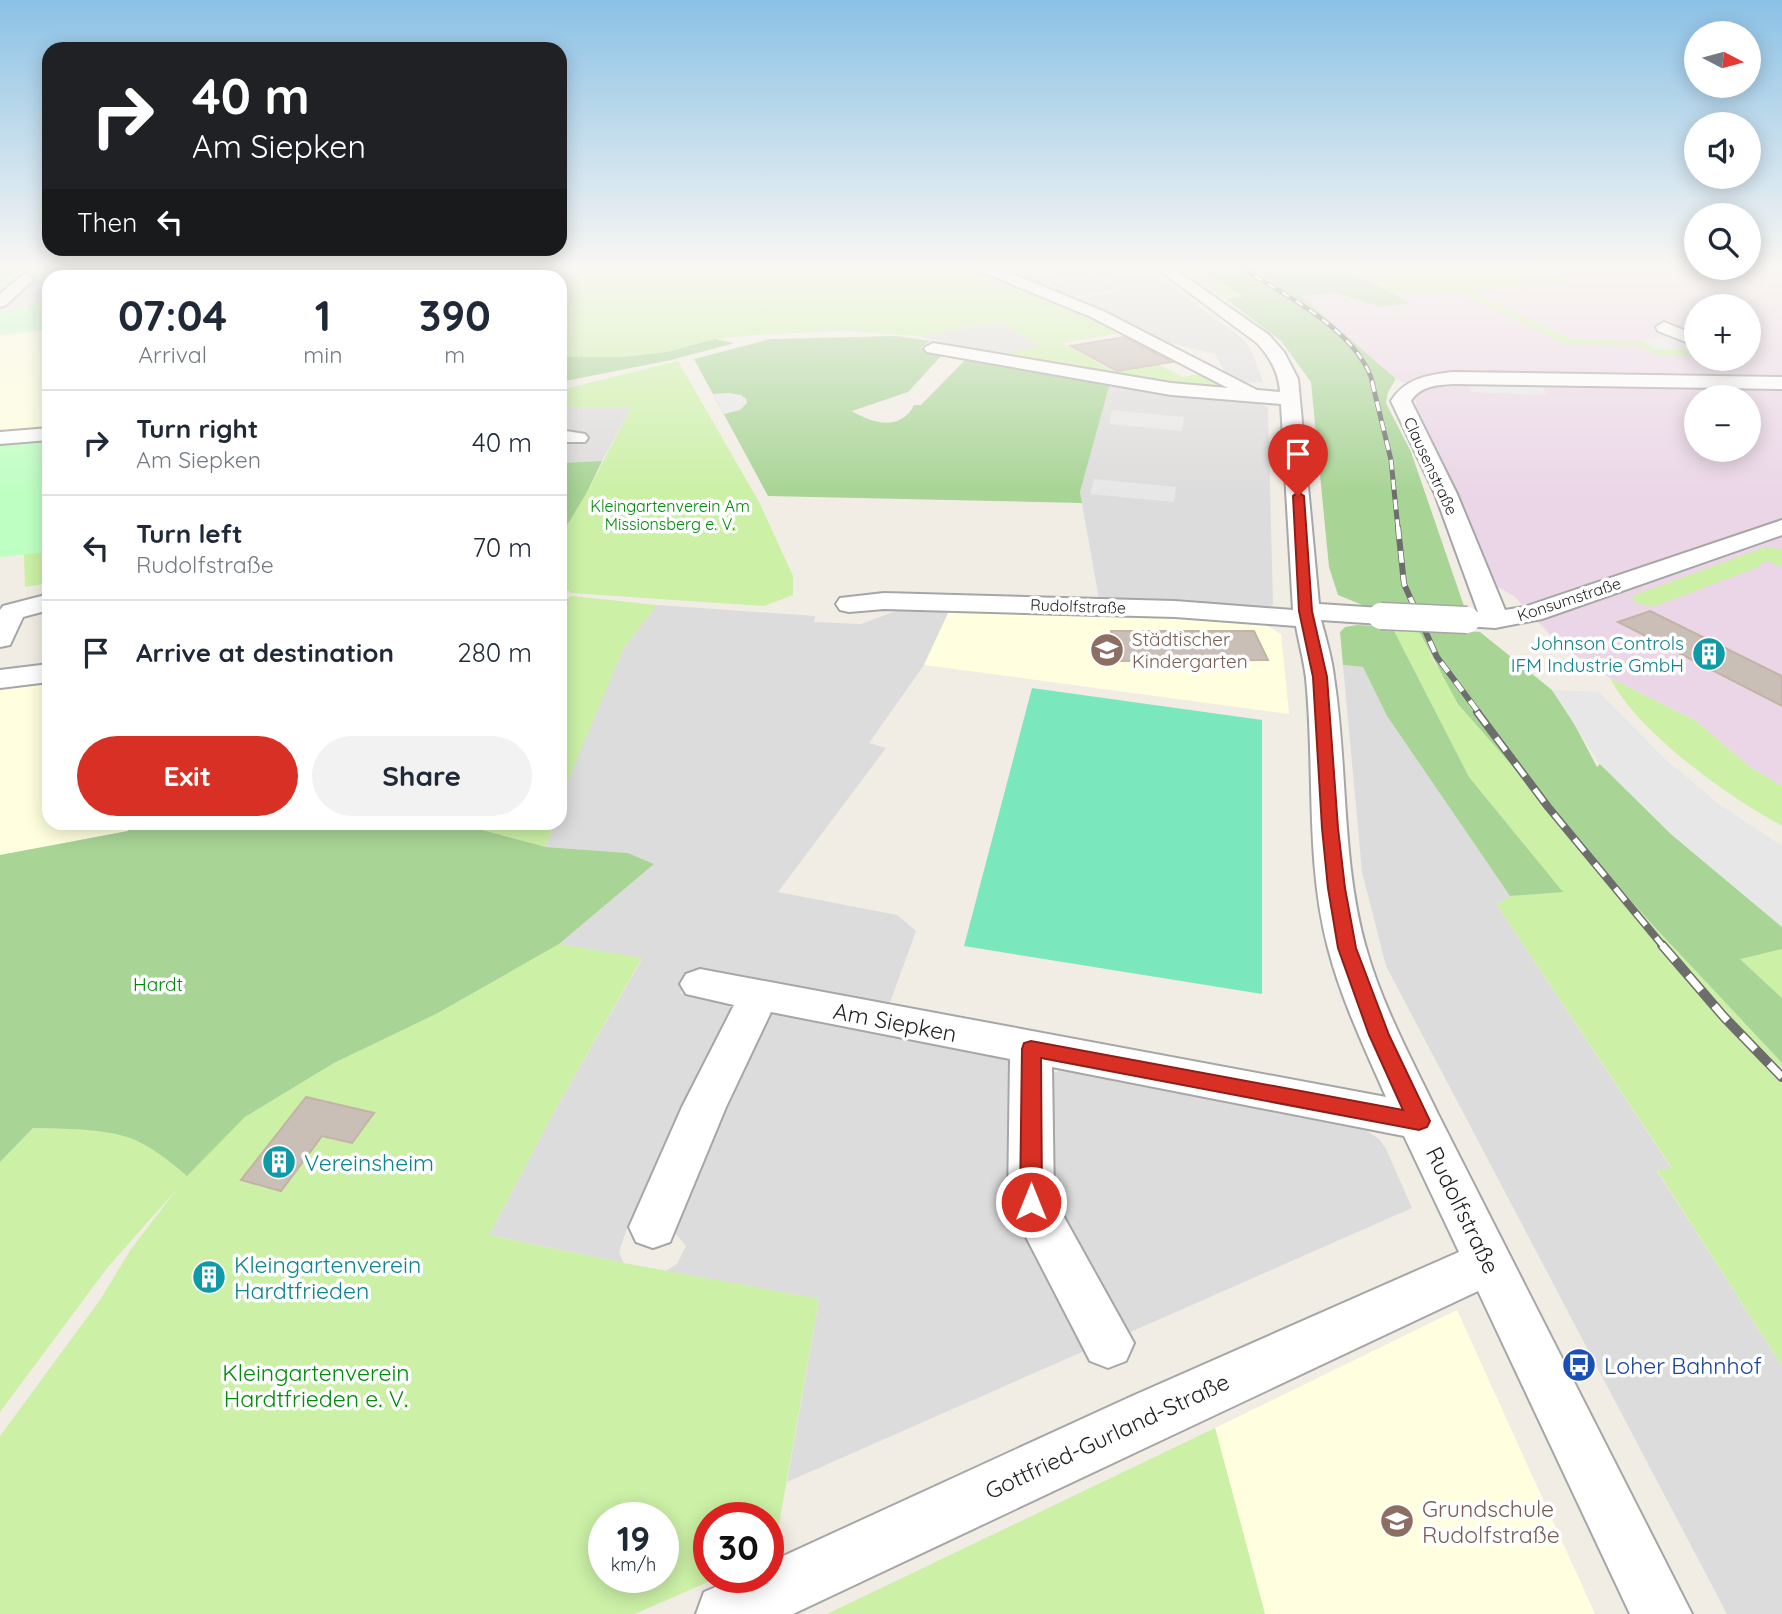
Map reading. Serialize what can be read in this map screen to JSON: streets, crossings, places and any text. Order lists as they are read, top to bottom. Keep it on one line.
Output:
{"streets":{"street":["Clausenstraße","Konsumstraße","Rudolfstraße","Am Siepken","Gottfried-Gurland-Straße"]},"crossings":[["Clausenstraße","Konsumstraße"],["Konsumstraße","Rudolfstraße"],["Rudolfstraße","Am Siepken"],["Rudolfstraße","Gottfried-Gurland-Straße"]],"parks":["Kleingartenverein Am Missionsberg e. V.","Hardt","Kleingartenverein Hardtfrieden e. V."],"places":{"school or university":["Städtischer Kindergarten","Grundschule Rudolfstraße"],"building":["Johnson Controls IFM Industrie GmbH","Vereinsheim","Kleingartenverein Hardtfrieden"],"bus stop":["Loher Bahnhof"]},"north":"right","page":{"map_buttons":["+","−"],"turn":["40 m","Am Siepken"],"then":"Then","eta":["07:04","Arrival","1","min","390","m"],"list":[{"name":"Turn right","note":"Am Siepken","value":"40 m"},{"name":"Turn left","note":"Rudolfstraße","value":"70 m"},{"name":"Arrive at destination","value":"280 m"}],"buttons":["Exit","Share"],"speed":"19 km/h","limit":"30"}}
